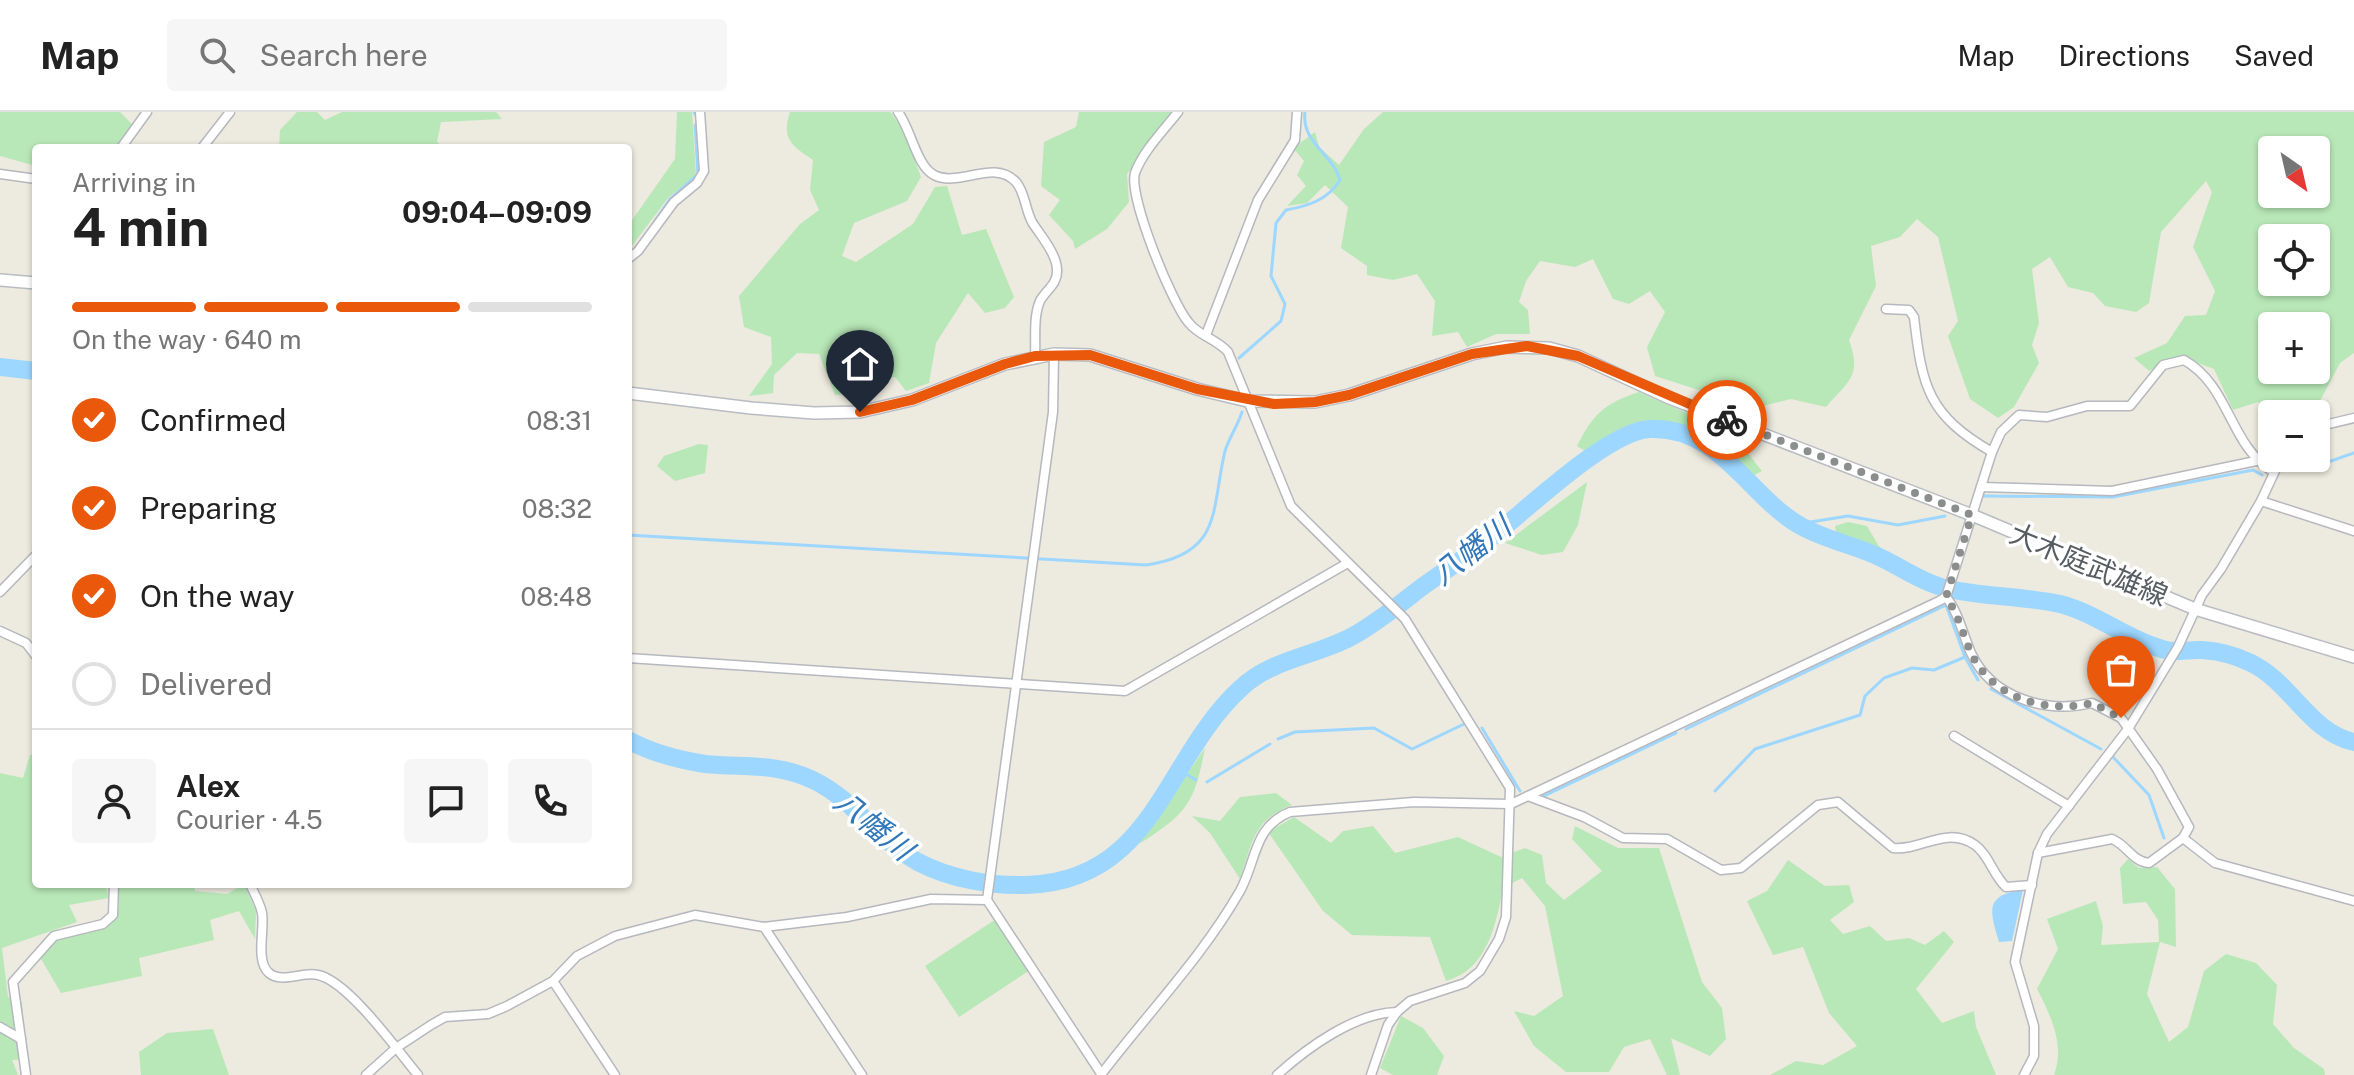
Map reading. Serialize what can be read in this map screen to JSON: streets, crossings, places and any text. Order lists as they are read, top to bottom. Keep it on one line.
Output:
{"streets":{"main road":["大木庭武雄線"]},"water":["八幡川"],"north":"bottom right","page":{"header":"Map","search":"Search here","nav":["Map","Directions","Saved"],"map_buttons":["+","−"],"heading":["4 min","Arriving in","09:04–09:09"],"panel":["Alex","Courier · 4.5"],"bar":"On the way · 640 m","list":[["Confirmed","08:31"],["Preparing","08:32"],["On the way","08:48"],"Delivered"]}}
